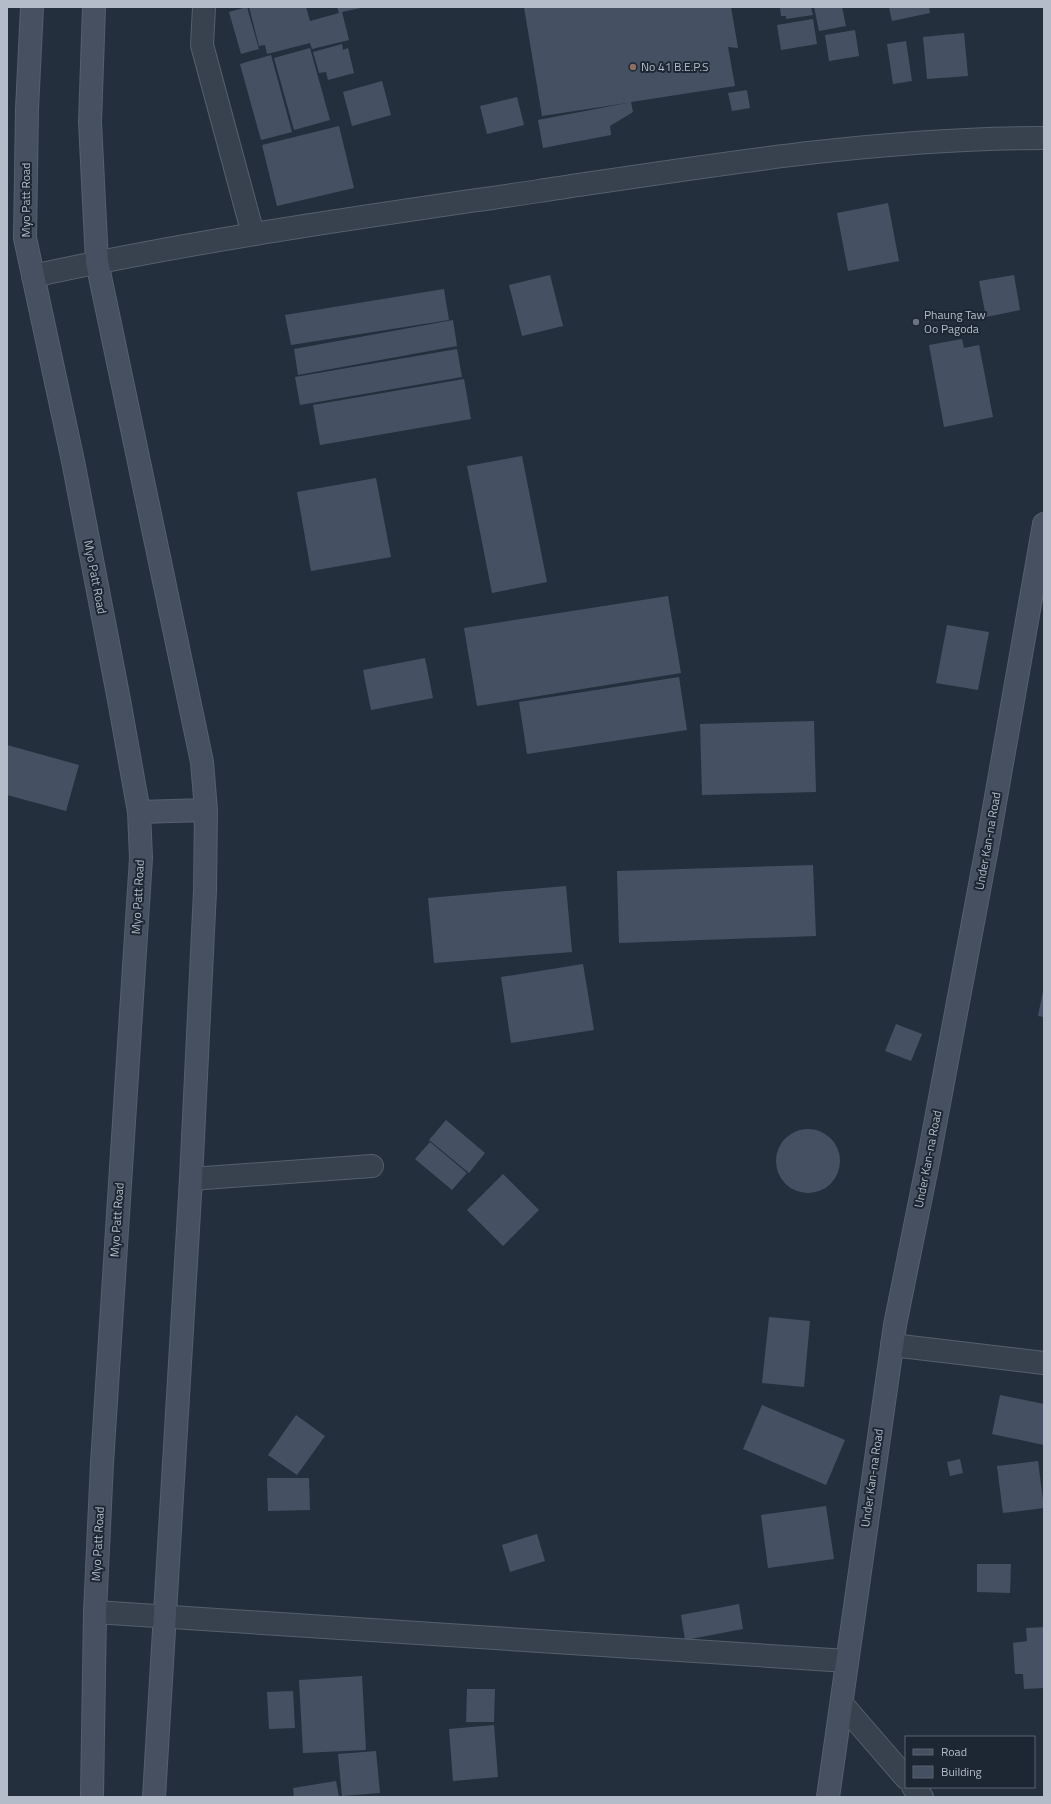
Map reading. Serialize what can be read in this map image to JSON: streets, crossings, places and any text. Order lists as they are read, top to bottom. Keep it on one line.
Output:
{"streets":{"main road":["Myo Patt Road","Under Kan-na Road"]},"places":["No 41 B.E.P.S","Phaung Taw Oo Pagoda"],"legend":["Road","Building"]}
